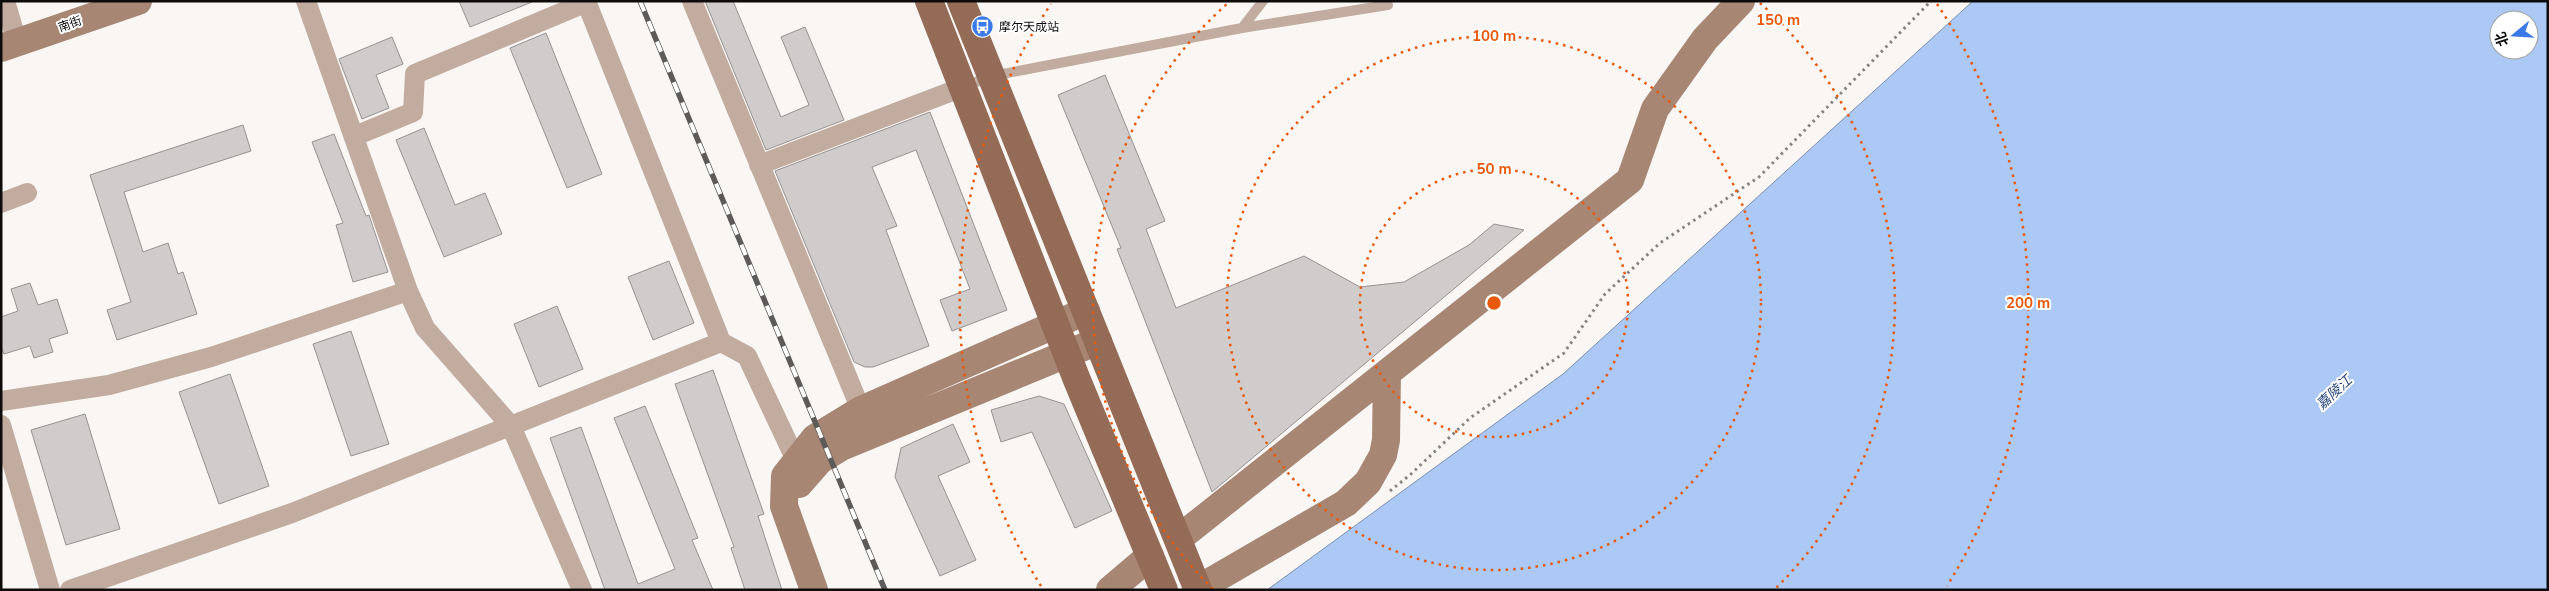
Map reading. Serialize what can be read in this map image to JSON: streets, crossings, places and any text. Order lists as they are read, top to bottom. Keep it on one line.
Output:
{"streets":{"street":["南街"]},"water":["嘉陵江"],"places":{"bus stop":["摩尔天成站"]},"north":"left","rings":["150 m","100 m","50 m","200 m"]}
